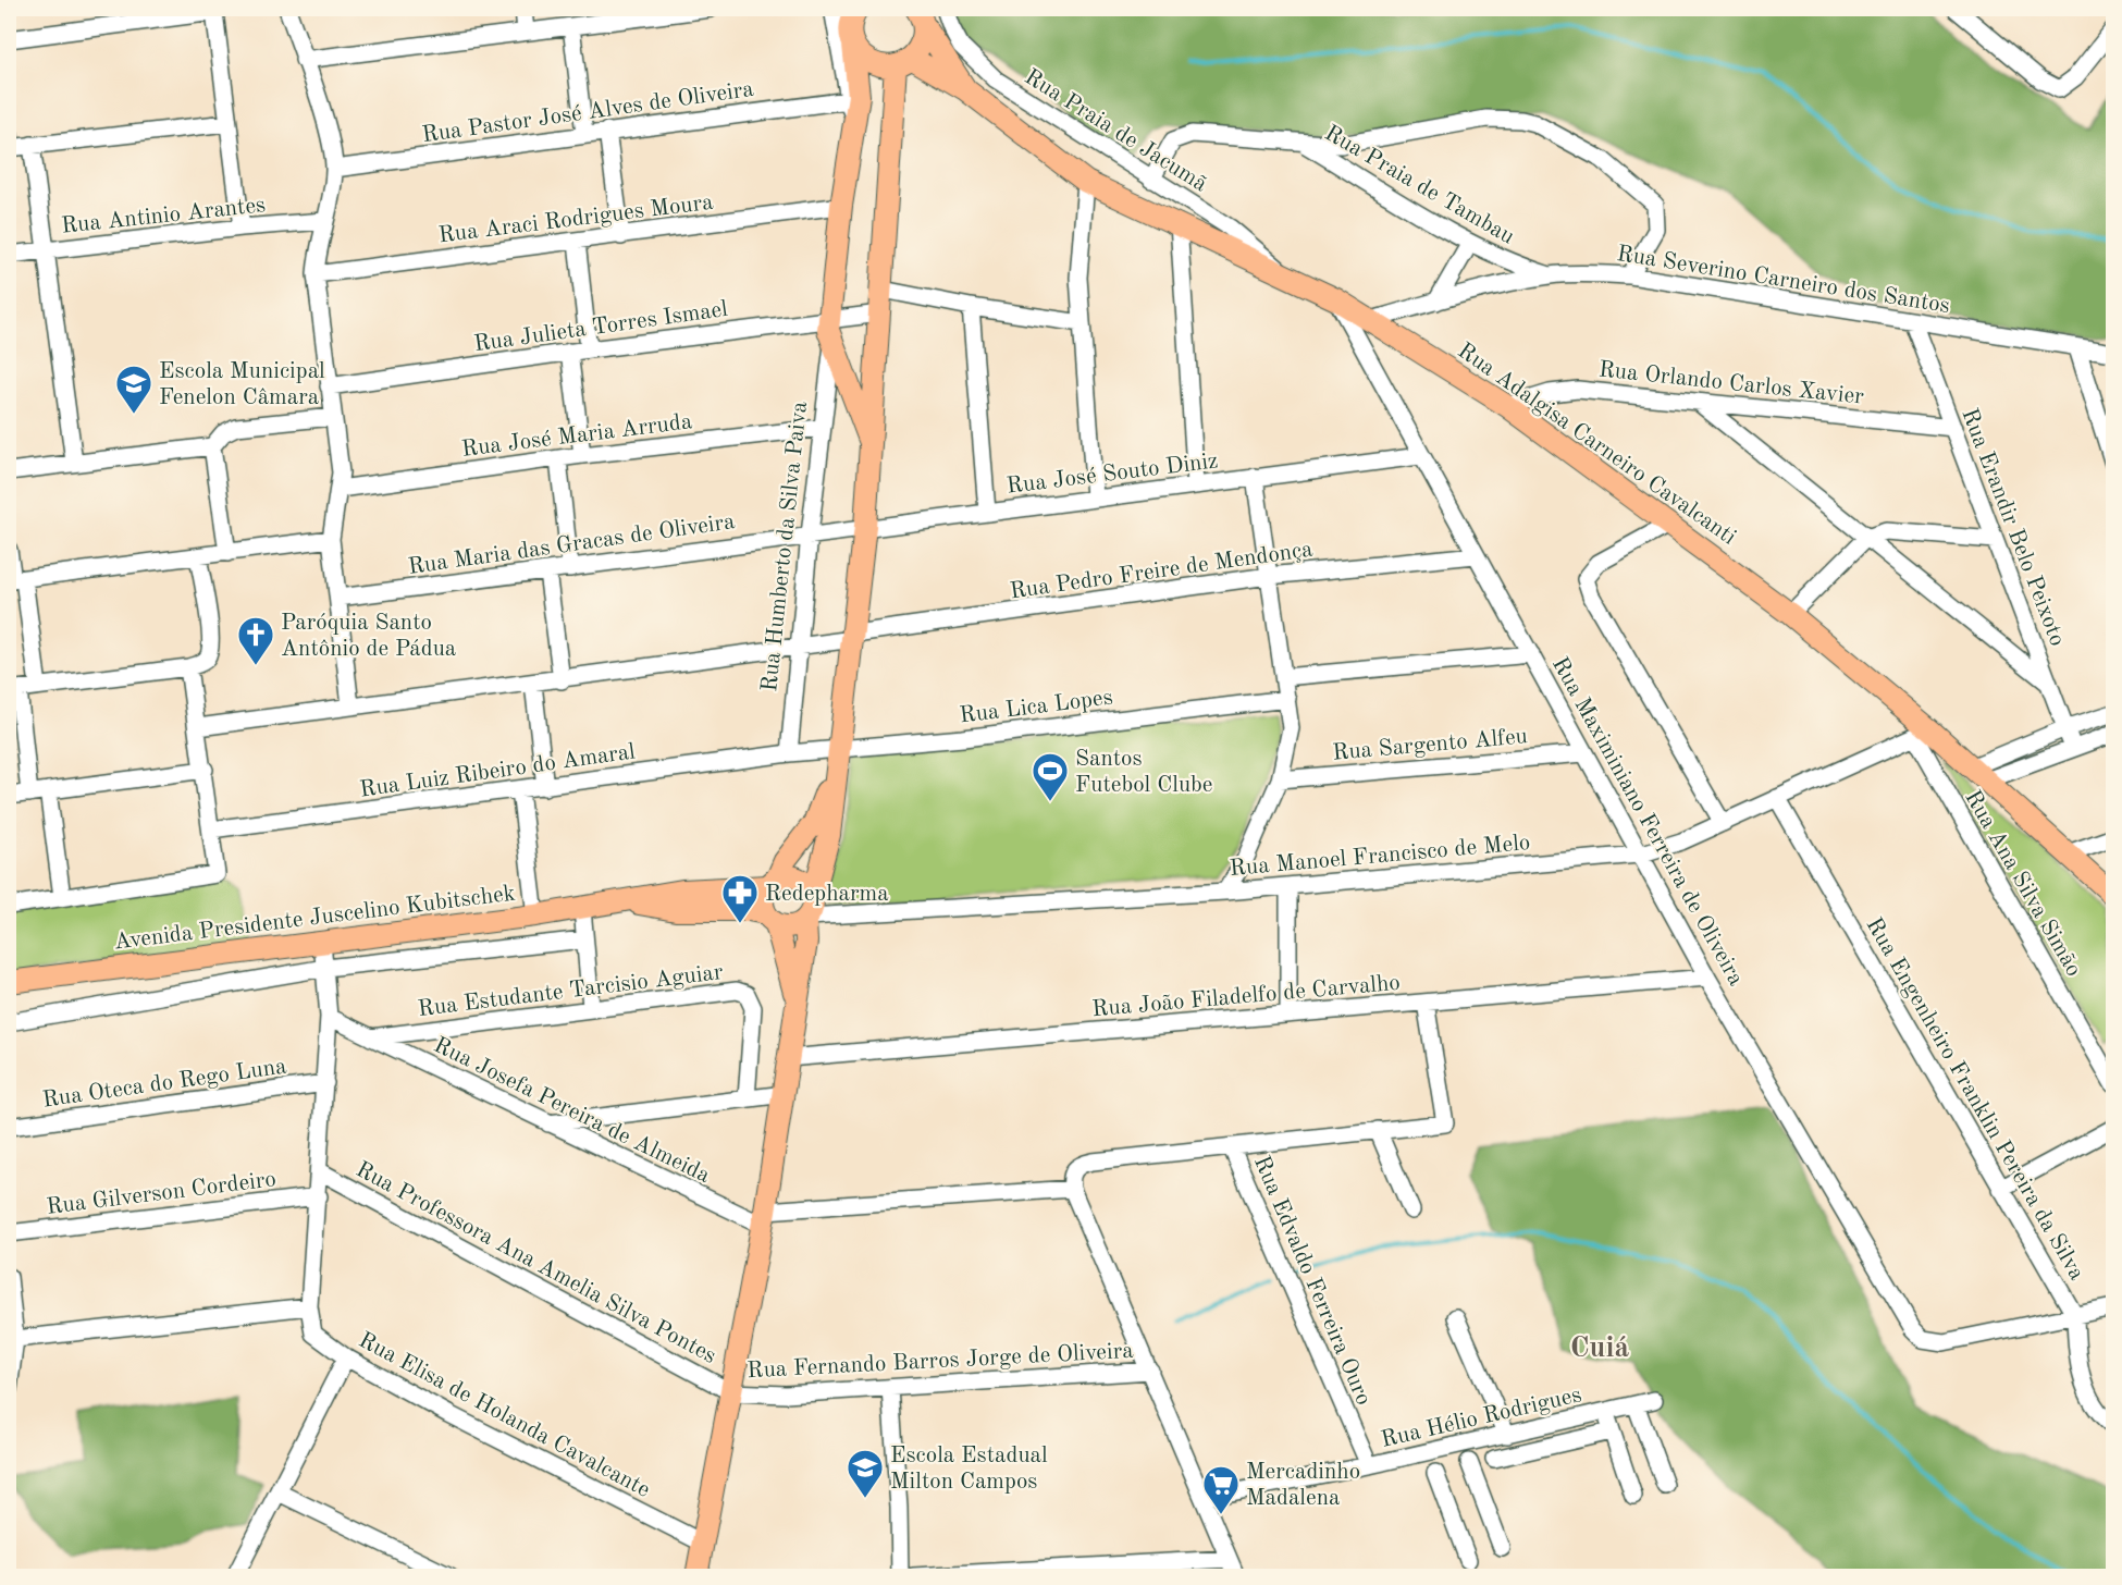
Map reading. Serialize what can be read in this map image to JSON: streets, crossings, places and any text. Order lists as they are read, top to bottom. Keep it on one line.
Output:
{"streets":{"main road":["Rua Adalgisa Carneiro Cavalcanti","Avenida Presidente Juscelino Kubitschek"],"street":["Rua Pastor José Alves de Oliveira","Rua Praia de Jacumã","Rua Praia de Tambau","Rua Antinio Arantes","Rua Araci Rodrigues Moura","Rua Severino Carneiro dos Santos","Rua Julieta Torres Ismael","Rua Orlando Carlos Xavier","Rua José Maria Arruda","Rua José Souto Diniz","Rua Erandir Belo Peixoto","Rua Maria das Gracas de Oliveira","Rua Humberto da Silva Paiva","Rua Pedro Freire de Mendonça","Rua Lica Lopes","Rua Sargento Alfeu","Rua Luiz Ribeiro do Amaral","Rua Maximiniano Ferreira de Oliveira","Rua Manoel Francisco de Melo","Rua Ana Silva Simão","Rua Estudante Tarcisio Aguiar","Rua João Filadelfo de Carvalho","Rua Oteca do Rego Luna","Rua Engenheiro Franklin Pereira da Silva","Rua Josefa Pereira de Almeida","Rua Gilverson Cordeiro","Rua Professora Ana Amelia Silva Pontes","Rua Edvaldo Ferreira Ouro","Rua Fernando Barros Jorge de Oliveira","Rua Elisa de Holanda Cavalcante","Rua Hélio Rodrigues"]},"crossings":[["Rua Praia de Jacumã","Rua Adalgisa Carneiro Cavalcanti"],["Rua Praia de Tambau","Rua Severino Carneiro dos Santos"],["Rua Severino Carneiro dos Santos","Rua Adalgisa Carneiro Cavalcanti"],["Rua Severino Carneiro dos Santos","Rua Erandir Belo Peixoto"],["Rua Orlando Carlos Xavier","Rua Adalgisa Carneiro Cavalcanti"],["Rua Orlando Carlos Xavier","Rua Erandir Belo Peixoto"],["Rua José Maria Arruda","Rua Humberto da Silva Paiva"],["Rua Adalgisa Carneiro Cavalcanti","Rua Maximiniano Ferreira de Oliveira"],["Rua Adalgisa Carneiro Cavalcanti","Rua Manoel Francisco de Melo"],["Rua Adalgisa Carneiro Cavalcanti","Rua Ana Silva Simão"],["Rua José Souto Diniz","Rua Maria das Gracas de Oliveira"],["Rua José Souto Diniz","Rua Humberto da Silva Paiva"],["Rua José Souto Diniz","Rua Maximiniano Ferreira de Oliveira"],["Rua Maria das Gracas de Oliveira","Rua Humberto da Silva Paiva"],["Rua Humberto da Silva Paiva","Rua Pedro Freire de Mendonça"],["Rua Humberto da Silva Paiva","Rua Lica Lopes"],["Rua Humberto da Silva Paiva","Rua Luiz Ribeiro do Amaral"],["Rua Pedro Freire de Mendonça","Rua Maximiniano Ferreira de Oliveira"],["Rua Lica Lopes","Rua Luiz Ribeiro do Amaral"],["Rua Sargento Alfeu","Rua Maximiniano Ferreira de Oliveira"],["Rua Maximiniano Ferreira de Oliveira","Rua Manoel Francisco de Melo"],["Rua Maximiniano Ferreira de Oliveira","Rua João Filadelfo de Carvalho"],["Rua Maximiniano Ferreira de Oliveira","Rua Engenheiro Franklin Pereira da Silva"],["Rua Manoel Francisco de Melo","Rua Ana Silva Simão"],["Rua Manoel Francisco de Melo","Avenida Presidente Juscelino Kubitschek"],["Rua Manoel Francisco de Melo","Rua Engenheiro Franklin Pereira da Silva"],["Rua Estudante Tarcisio Aguiar","Rua Josefa Pereira de Almeida"],["Rua Professora Ana Amelia Silva Pontes","Rua Fernando Barros Jorge de Oliveira"],["Rua Edvaldo Ferreira Ouro","Rua Hélio Rodrigues"]],"districts":["Cuiá"],"places":{"school or university":["Escola Municipal Fenelon Câmara","Escola Estadual Milton Campos"],"church":["Paróquia Santo Antônio de Pádua"],"sports":["Santos Futebol Clube"],"pharmacy":["Redepharma"],"supermarket":["Mercadinho Madalena"]}}
